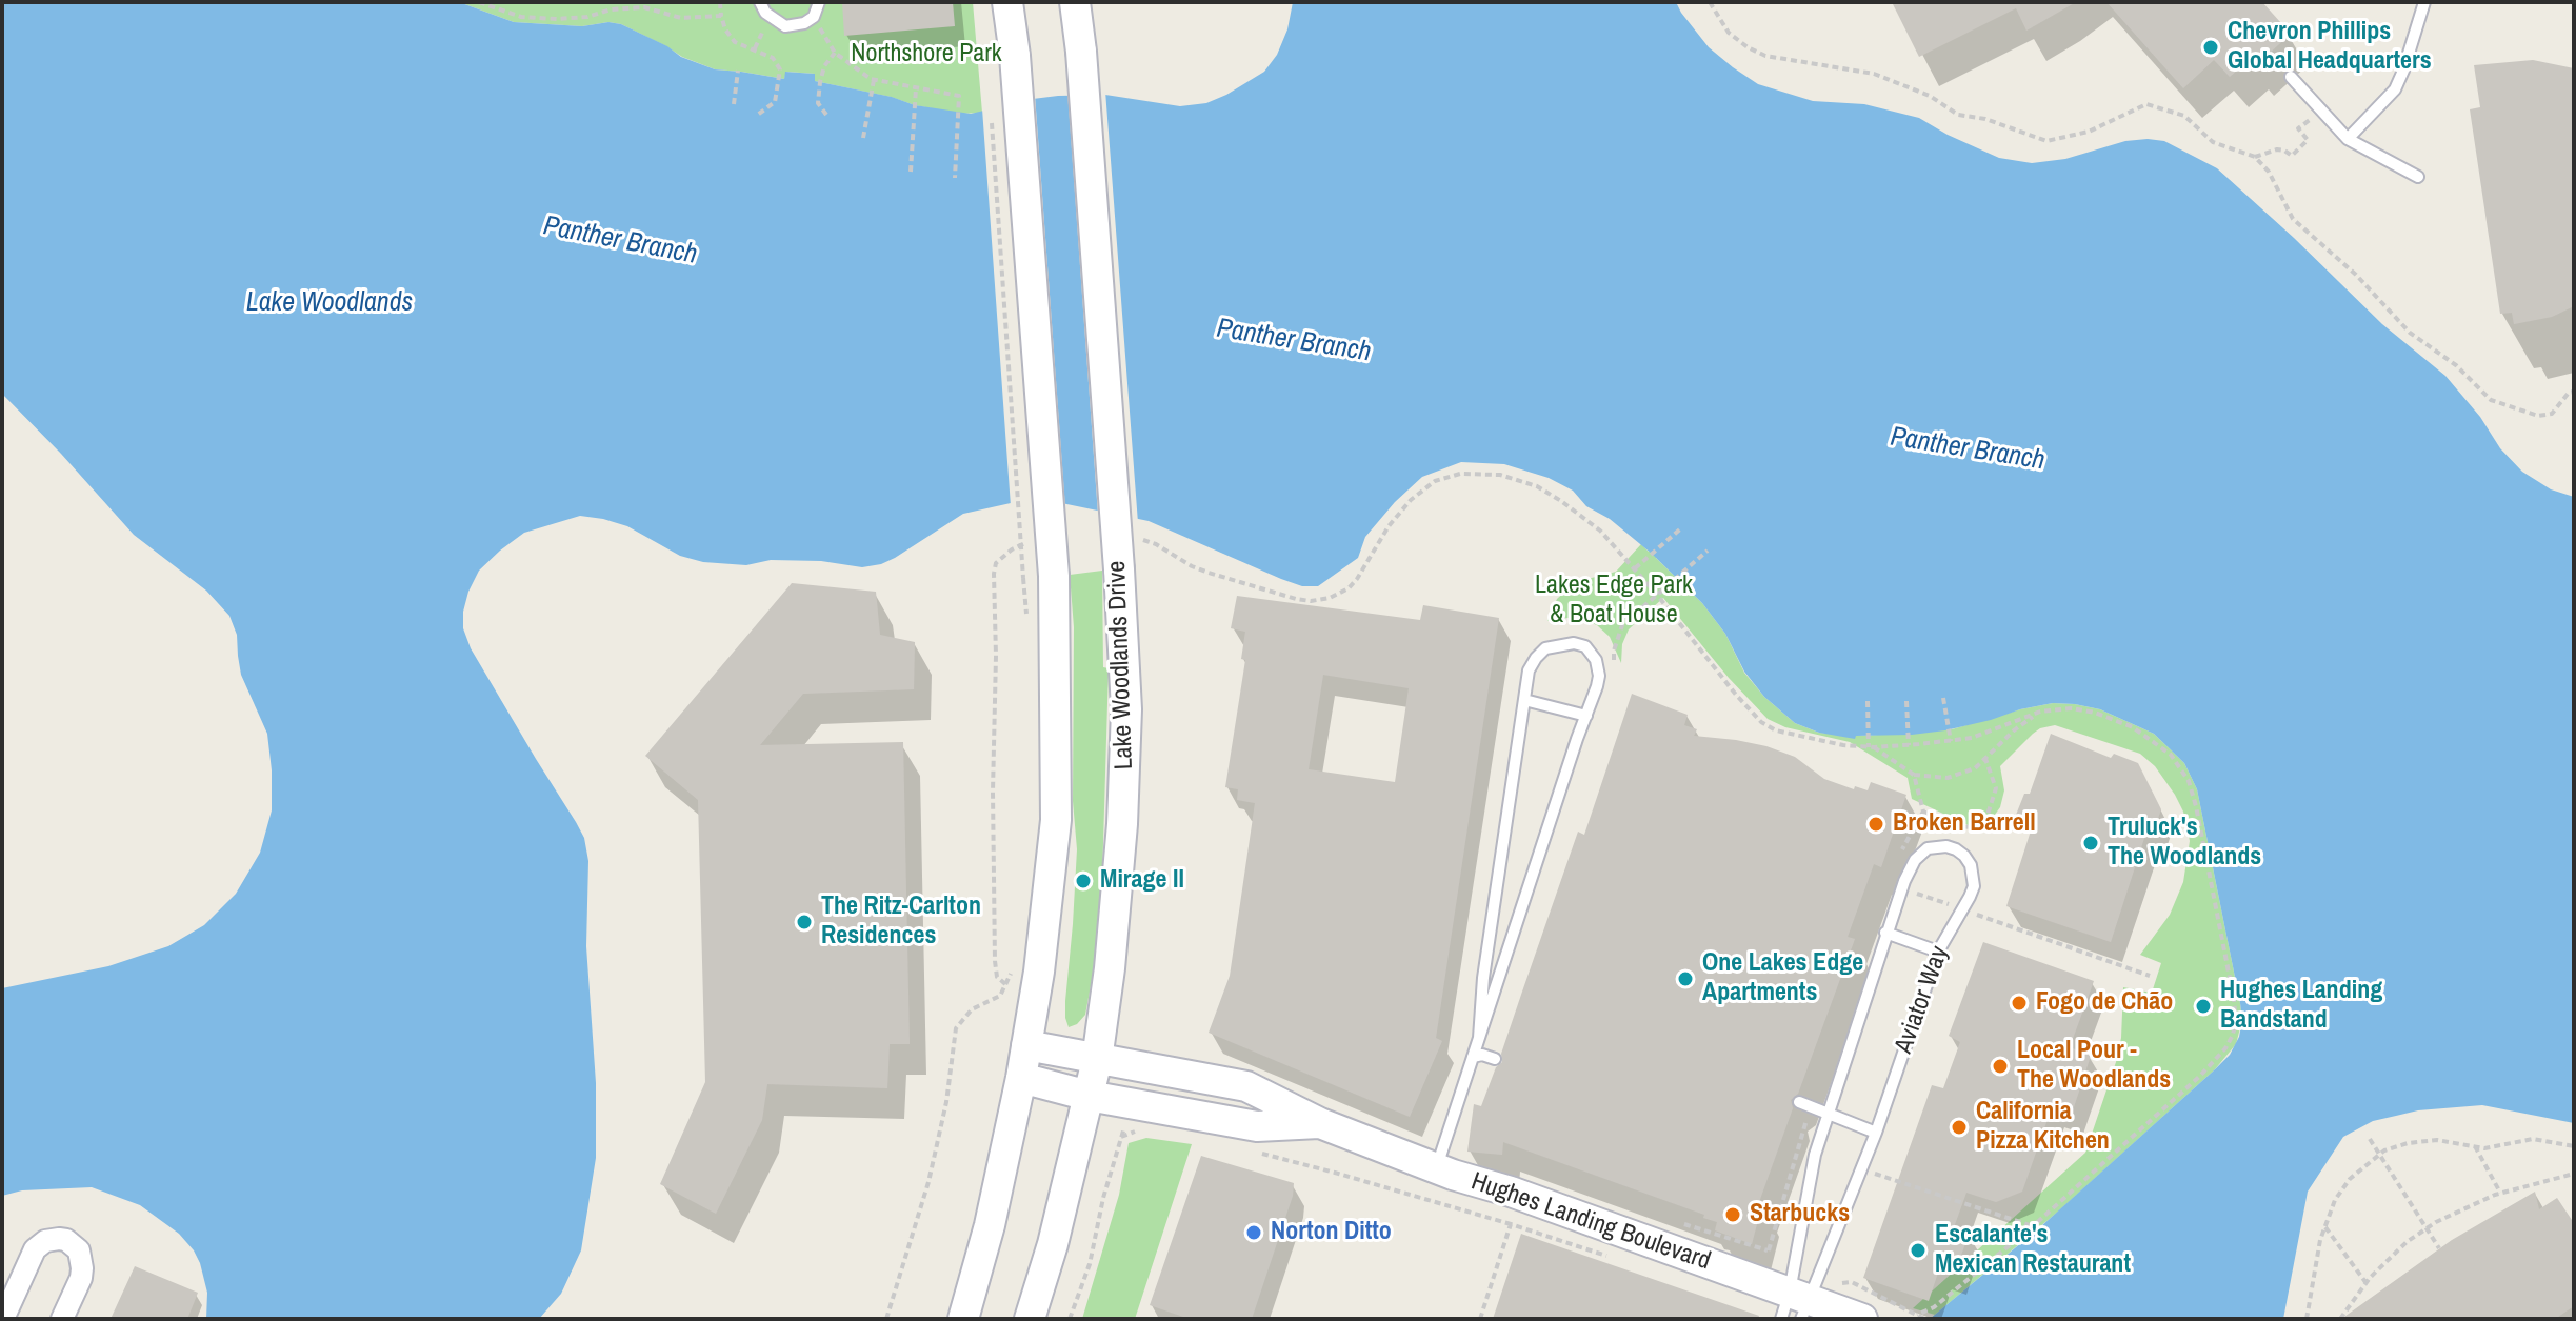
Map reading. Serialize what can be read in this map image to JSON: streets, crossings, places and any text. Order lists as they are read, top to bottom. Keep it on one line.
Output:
{"streets":{"main road":["Lake Woodlands Drive","Hughes Landing Boulevard"],"lane":["Aviator Way"]},"crossings":[["Lake Woodlands Drive","Hughes Landing Boulevard"],["Aviator Way","Hughes Landing Boulevard"]],"water":["Panther Branch","Lake Woodlands"],"parks":["Northshore Park","Lakes Edge Park & Boat House"],"places":["Chevron Phillips Global Headquarters","Broken Barrell","Truluck's The Woodlands","Mirage II","The Ritz-Carlton Residences","One Lakes Edge Apartments","Fogo de Chão","Hughes Landing Bandstand","Local Pour - The Woodlands","California Pizza Kitchen","Starbucks","Norton Ditto","Escalante's Mexican Restaurant"]}
